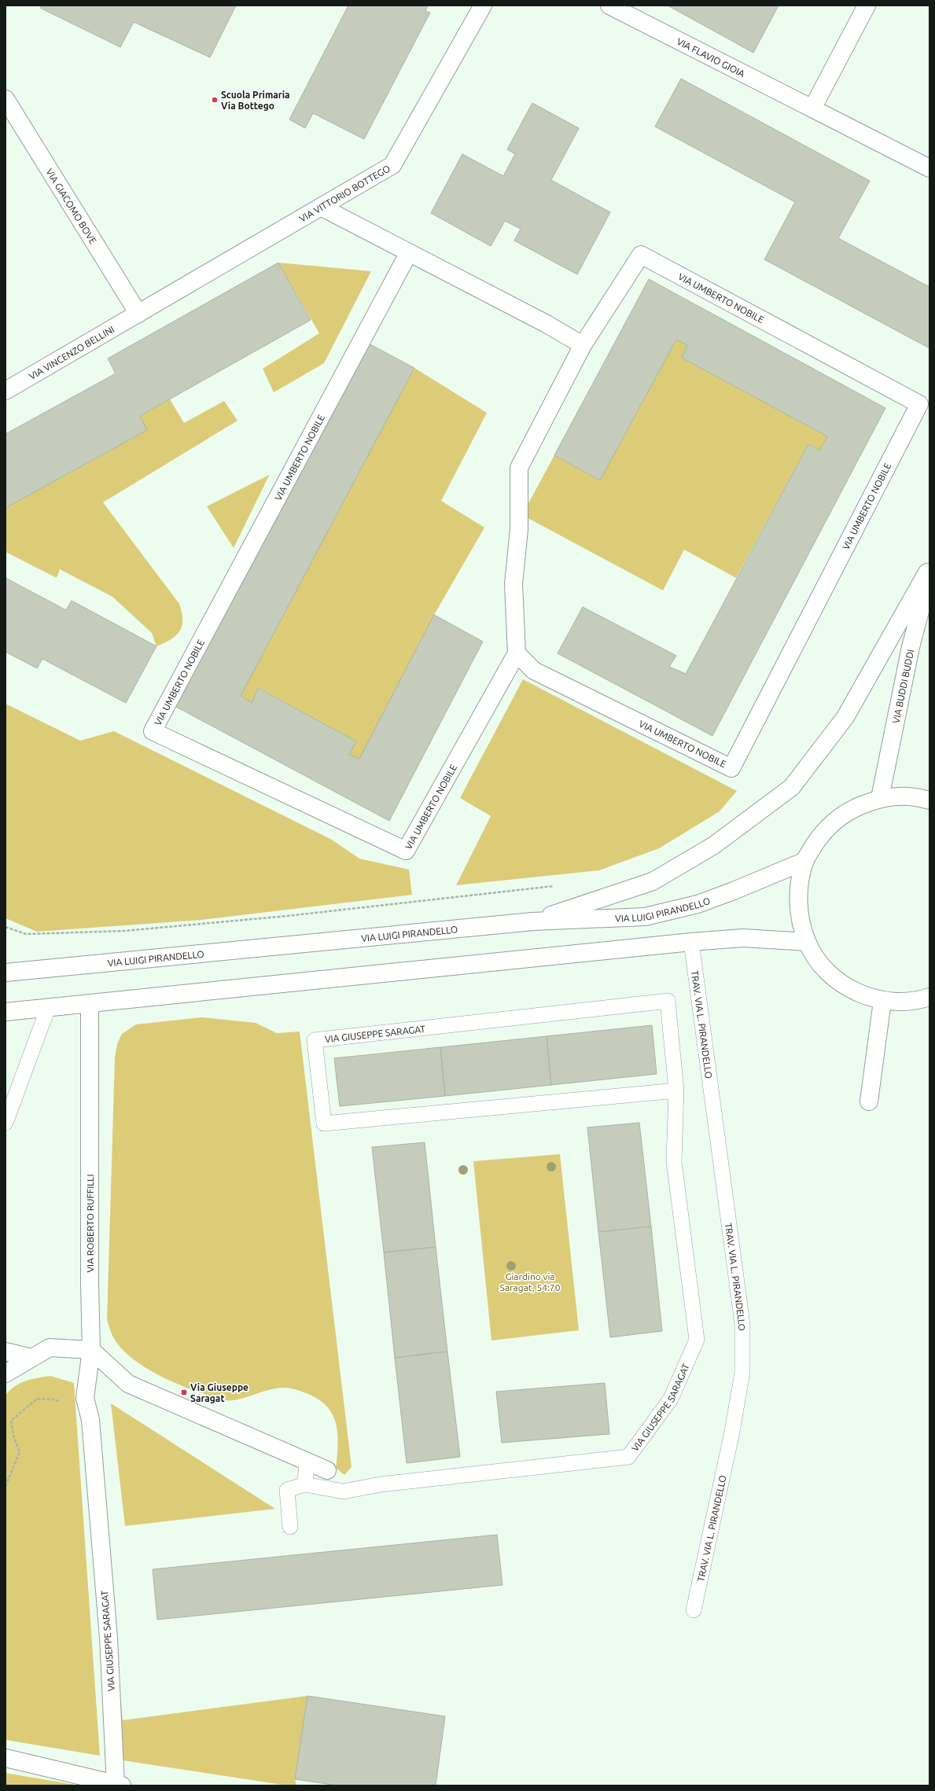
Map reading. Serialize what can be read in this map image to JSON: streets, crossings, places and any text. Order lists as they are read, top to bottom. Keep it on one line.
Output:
{"streets":{"street":["VIA FLAVIO GIOIA","VIA VITTORIO BOTTEGO","VIA GIACOMO BOVE","VIA UMBERTO NOBILE","VIA VINCENZO BELLINI","VIA BUDDI BUDDI","VIA LUIGI PIRANDELLO","VIA GIUSEPPE SARAGAT","VIA ROBERTO RUFFILLI"],"lane":["TRAV. VIA L. PIRANDELLO"]},"crossings":[["VIA VITTORIO BOTTEGO","VIA GIACOMO BOVE"],["VIA VITTORIO BOTTEGO","VIA VINCENZO BELLINI"],["VIA GIACOMO BOVE","VIA VINCENZO BELLINI"],["VIA GIUSEPPE SARAGAT","VIA ROBERTO RUFFILLI"]],"parks":["Giardino via Saragat, 54:70"],"places":{"other":["Scuola Primaria Via Bottego"],"transit":["Via Giuseppe Saragat"]}}
